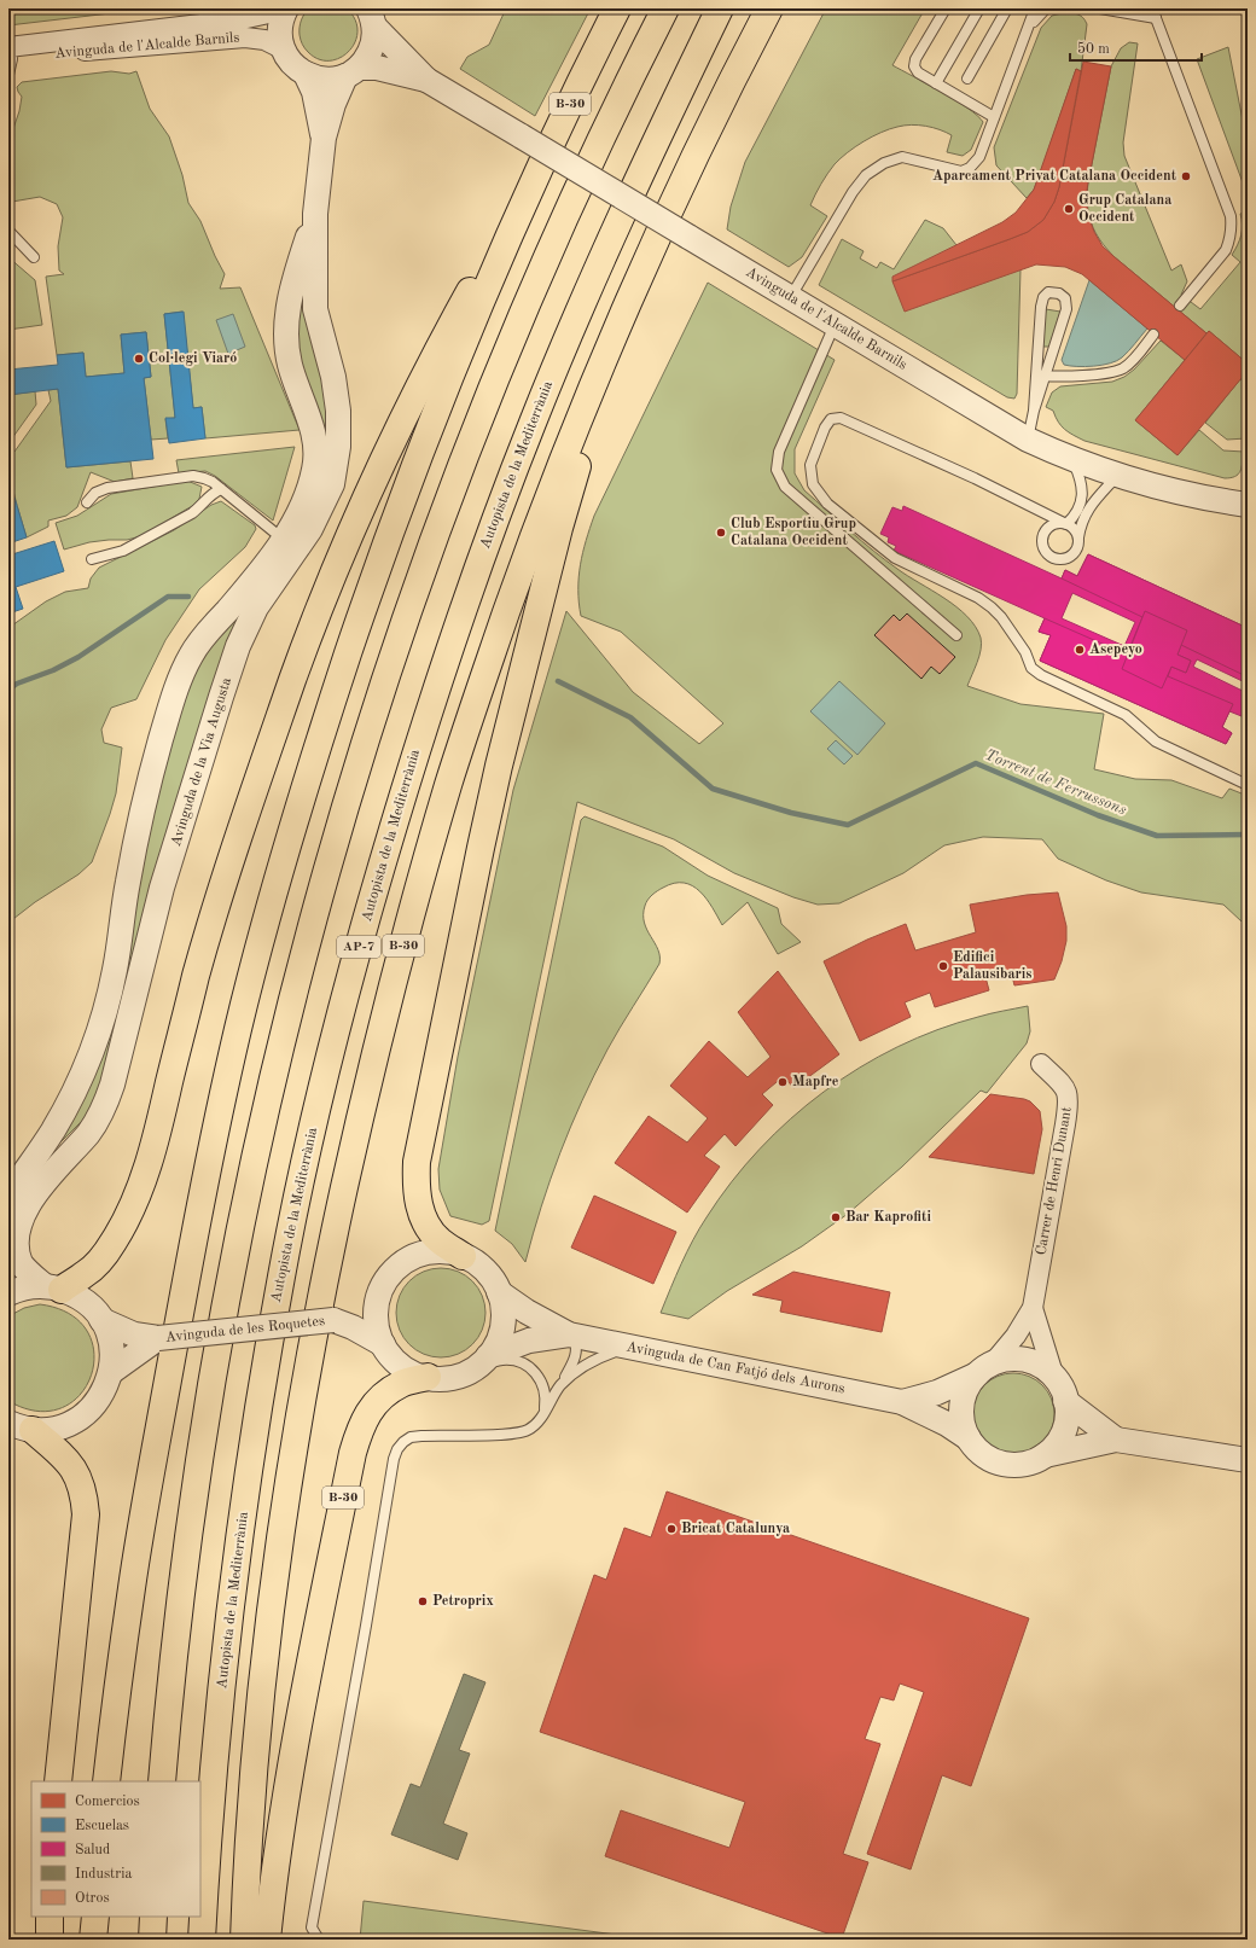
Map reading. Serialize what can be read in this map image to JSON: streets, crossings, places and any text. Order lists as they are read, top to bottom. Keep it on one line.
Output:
{"streets":{"highway":["B-30","Autopista de la Mediterrània","AP-7"],"street":["Avinguda de l'Alcalde Barnils","Avinguda de la Via Augusta","Carrer de Henri Dunant","Avinguda de les Roquetes","Avinguda de Can Fatjó dels Aurons"]},"crossings":[["Avinguda de l'Alcalde Barnils","Avinguda de la Via Augusta"],["B-30","Avinguda de les Roquetes"],["B-30","Avinguda de Can Fatjó dels Aurons"],["Carrer de Henri Dunant","Avinguda de Can Fatjó dels Aurons"],["Avinguda de les Roquetes","Avinguda de Can Fatjó dels Aurons"]],"water":["Torrent de Ferrussons"],"places":["Aparcament Privat Catalana Occident","Grup Catalana Occident","Col·legi Viaró","Club Esportiu Grup Catalana Occident","Asepeyo","Edifici Palausibaris","Mapfre","Bar Kaprofiti","Bricat Catalunya","Petroprix"],"legend":["Comercios","Escuelas","Salud","Industria","Otros"],"scale_bar":"50 m"}
